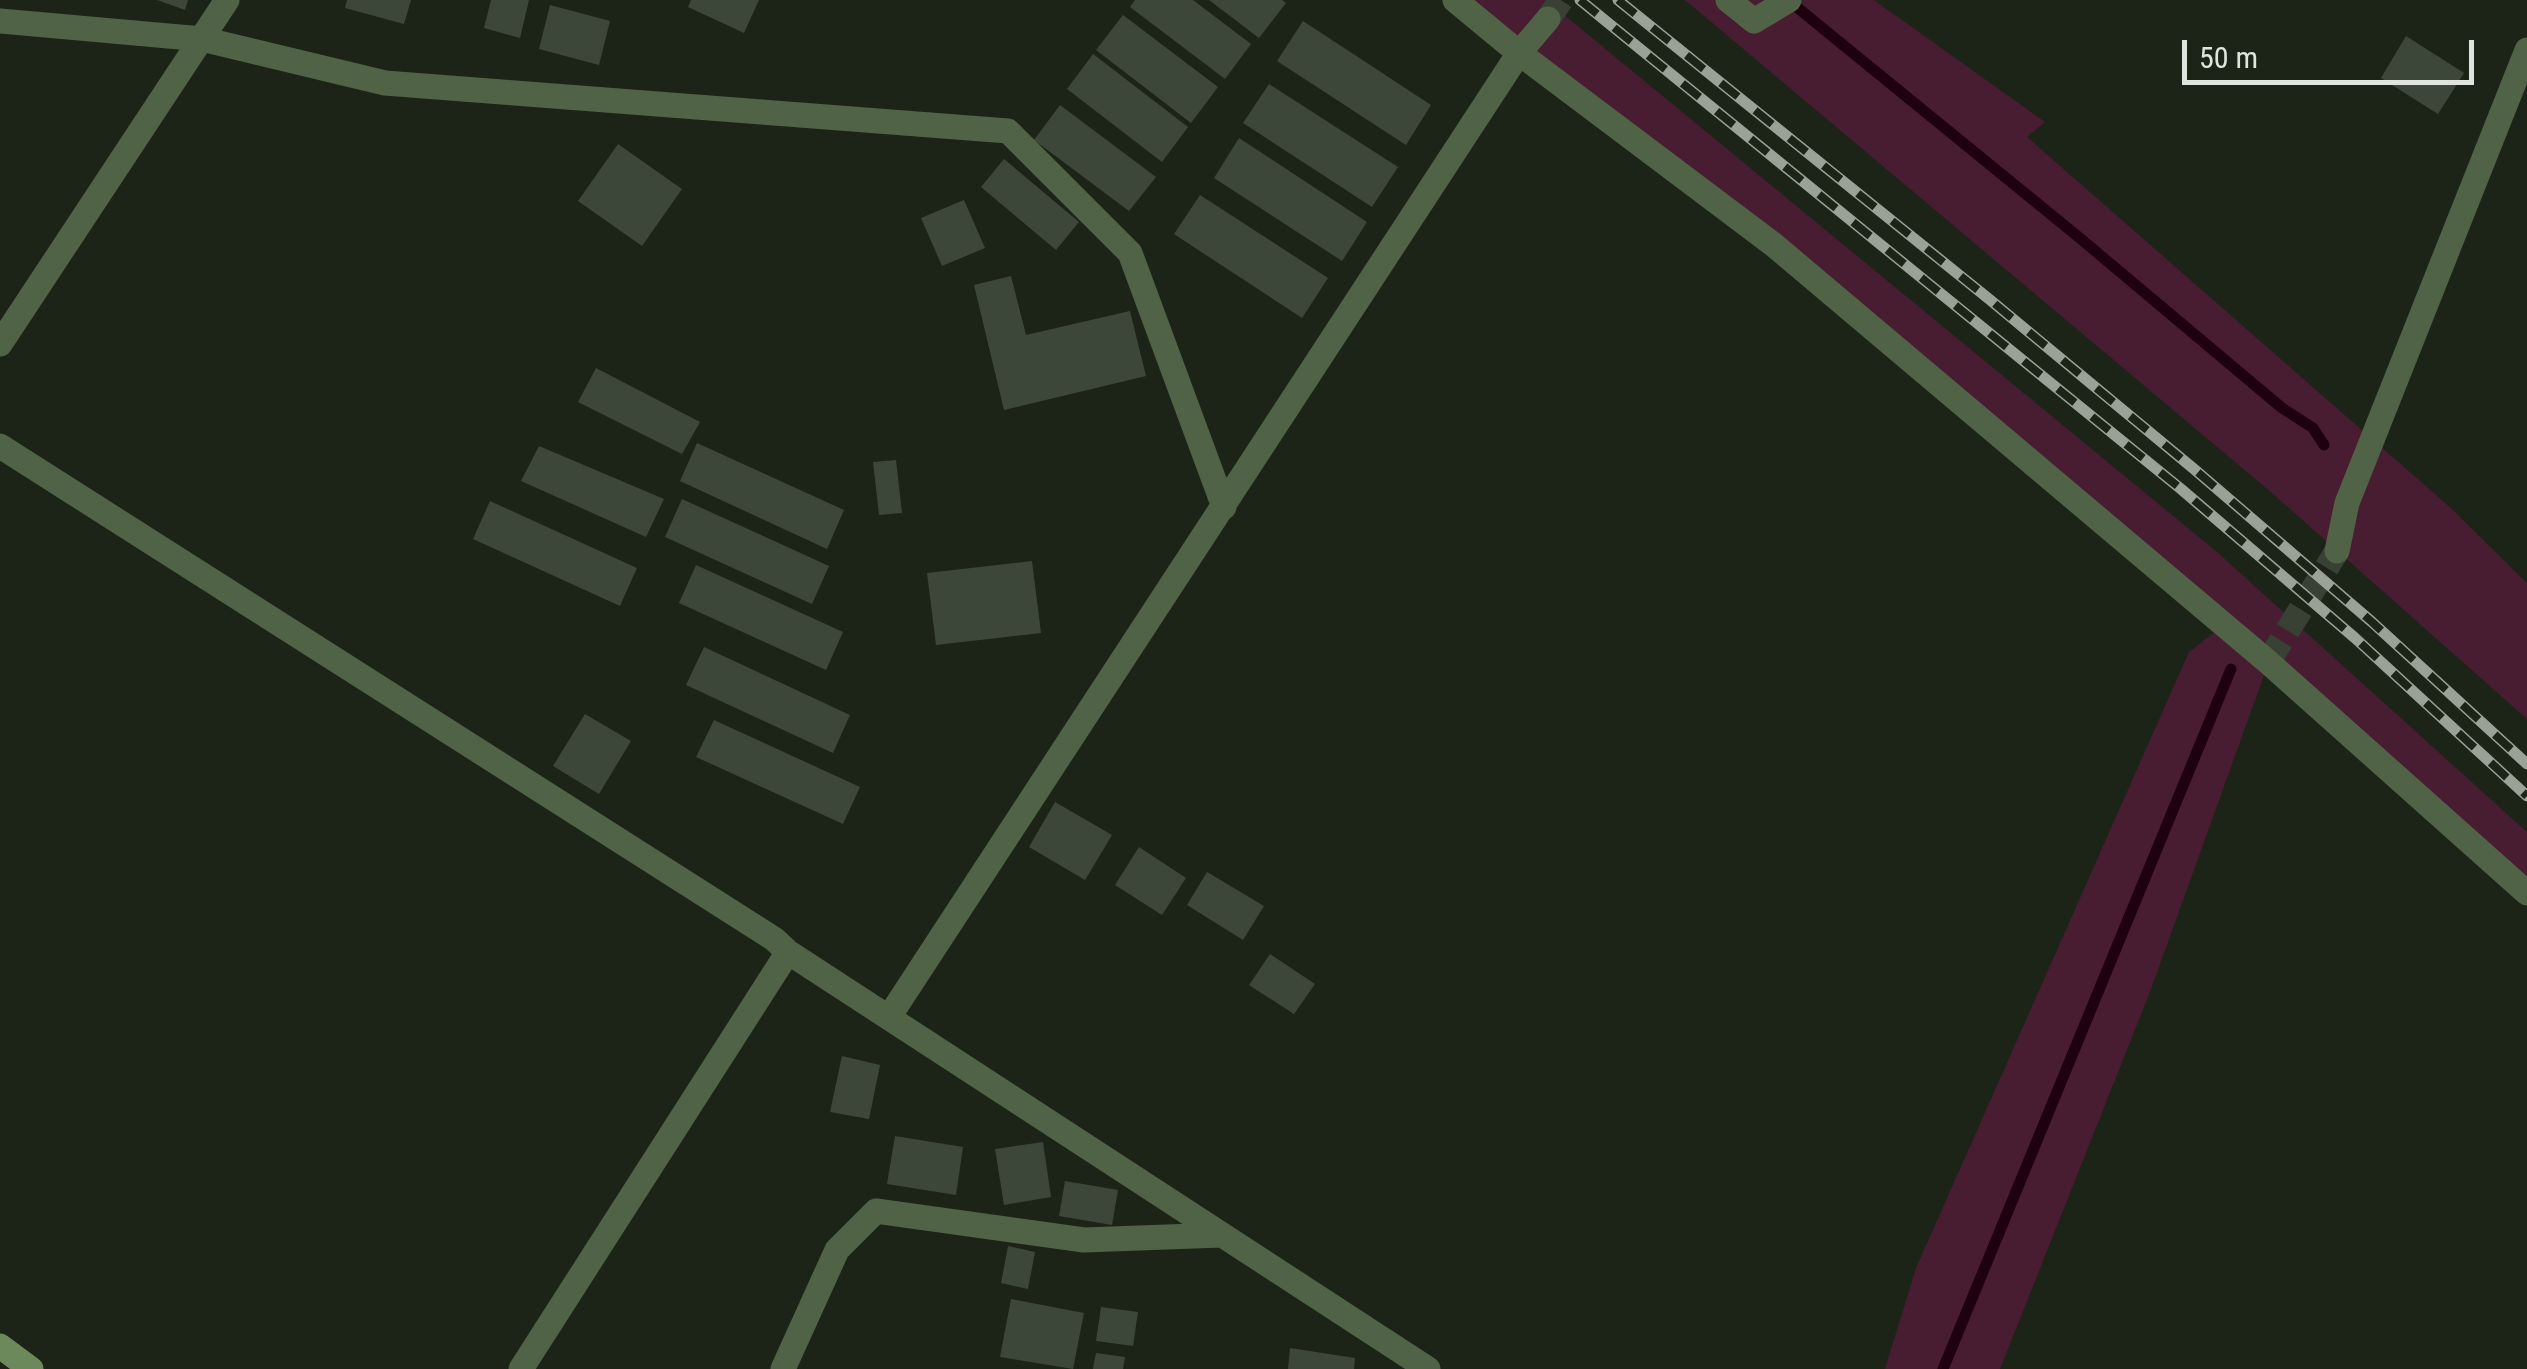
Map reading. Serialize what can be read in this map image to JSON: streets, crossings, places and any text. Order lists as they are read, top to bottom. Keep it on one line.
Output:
{"scale_bar":"50 m"}
